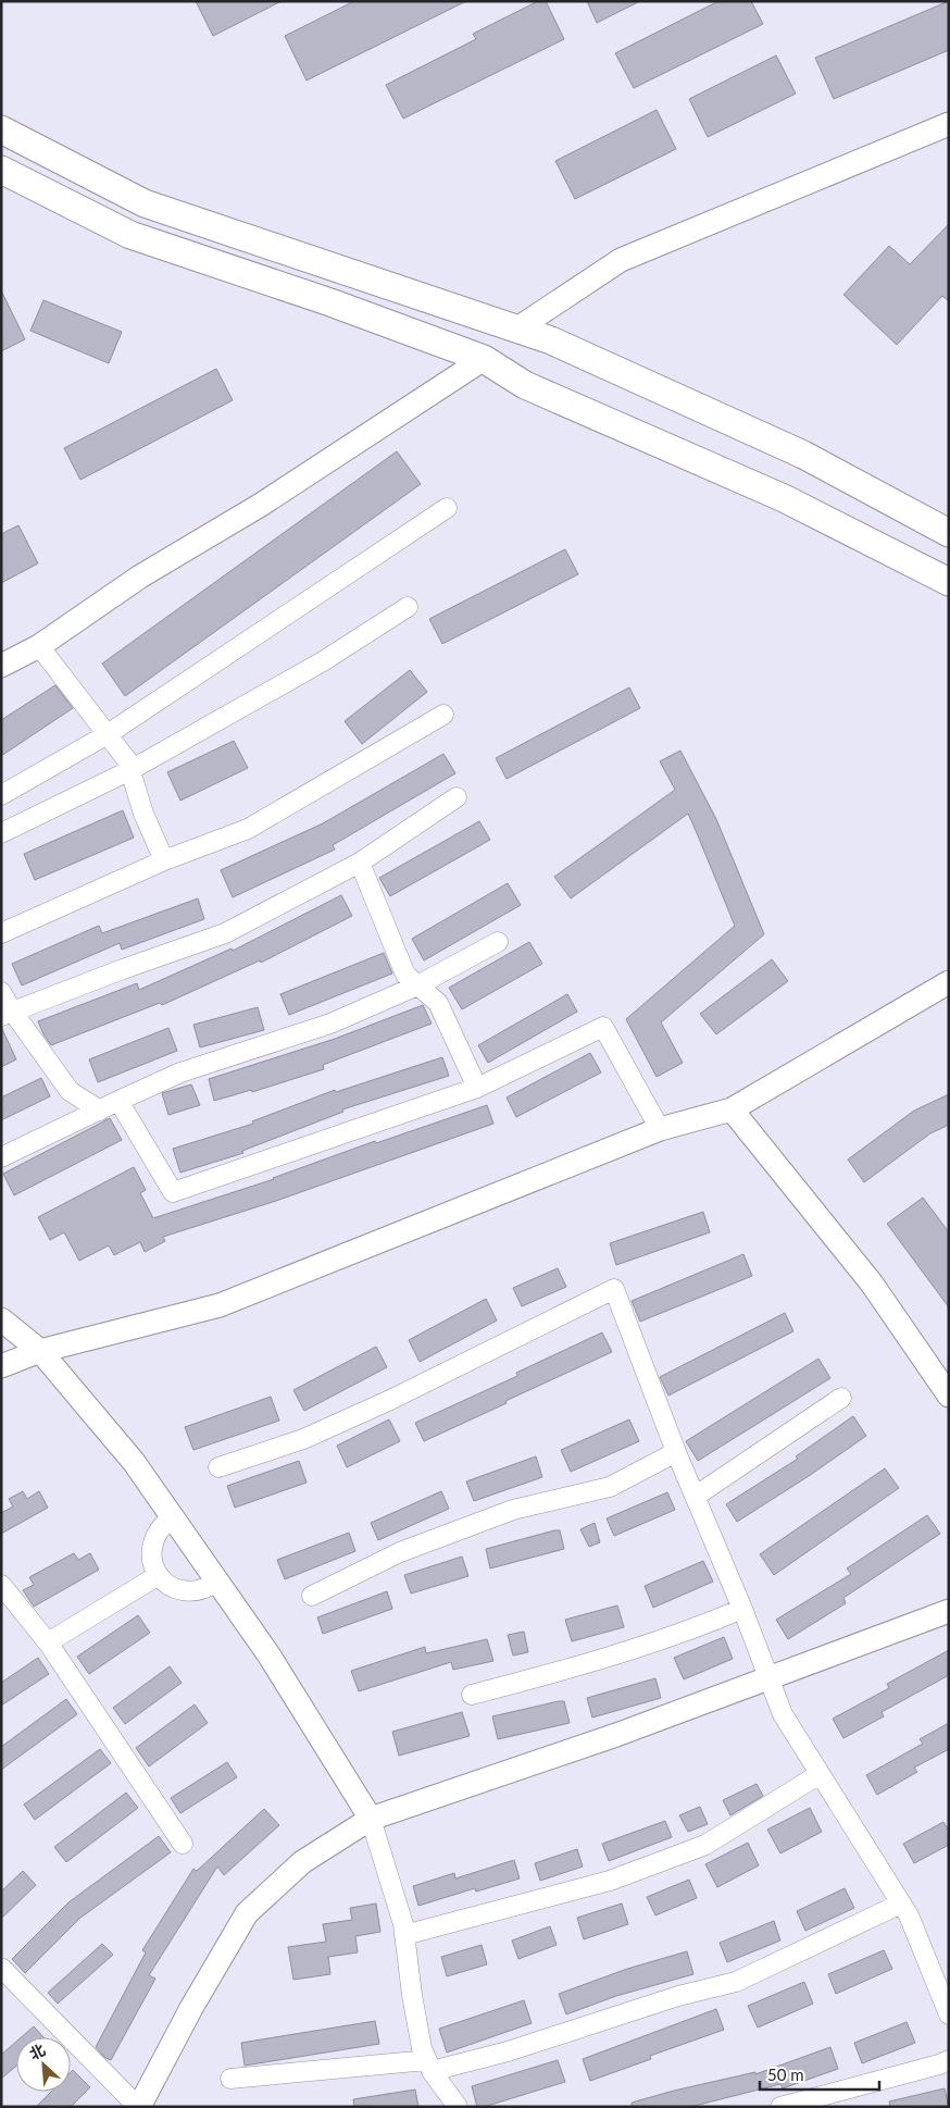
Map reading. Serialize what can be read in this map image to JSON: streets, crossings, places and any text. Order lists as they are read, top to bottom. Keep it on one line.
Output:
{"scale_bar":"50 m","north":"top left"}
